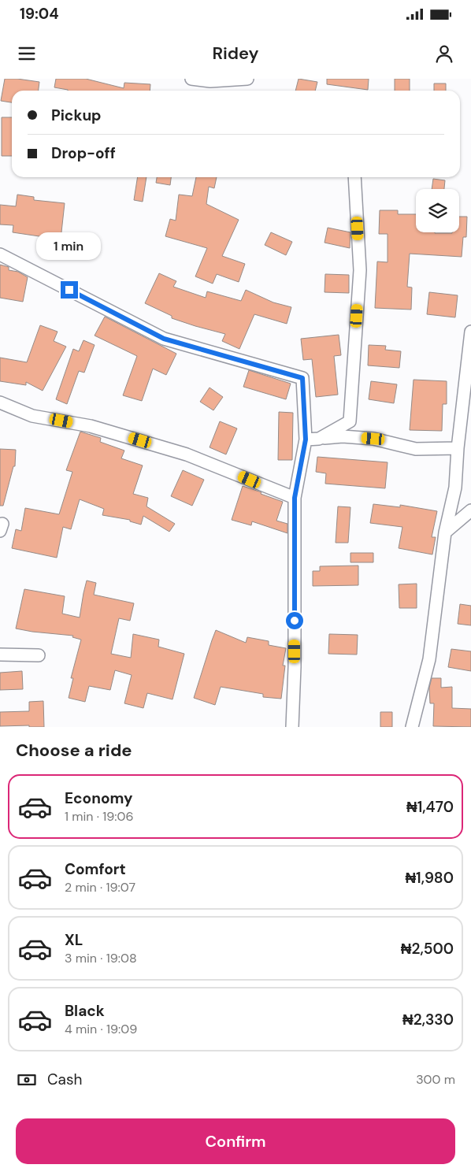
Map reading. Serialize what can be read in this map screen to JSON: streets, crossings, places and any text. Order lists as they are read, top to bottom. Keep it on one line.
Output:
{"page":{"status":"19:04","header":"Ridey","banner":["Pickup","Drop-off"],"bubble":"1 min","heading":"Choose a ride","list":[{"name":"Economy","note":"1 min · 19:06","value":"₦1,470"},{"name":"Comfort","note":"2 min · 19:07","value":"₦1,980"},{"name":"XL","note":"3 min · 19:08","value":"₦2,500"},{"name":"Black","note":"4 min · 19:09","value":"₦2,330"}],"pay":["Cash","300 m"],"buttons":"Confirm"}}
